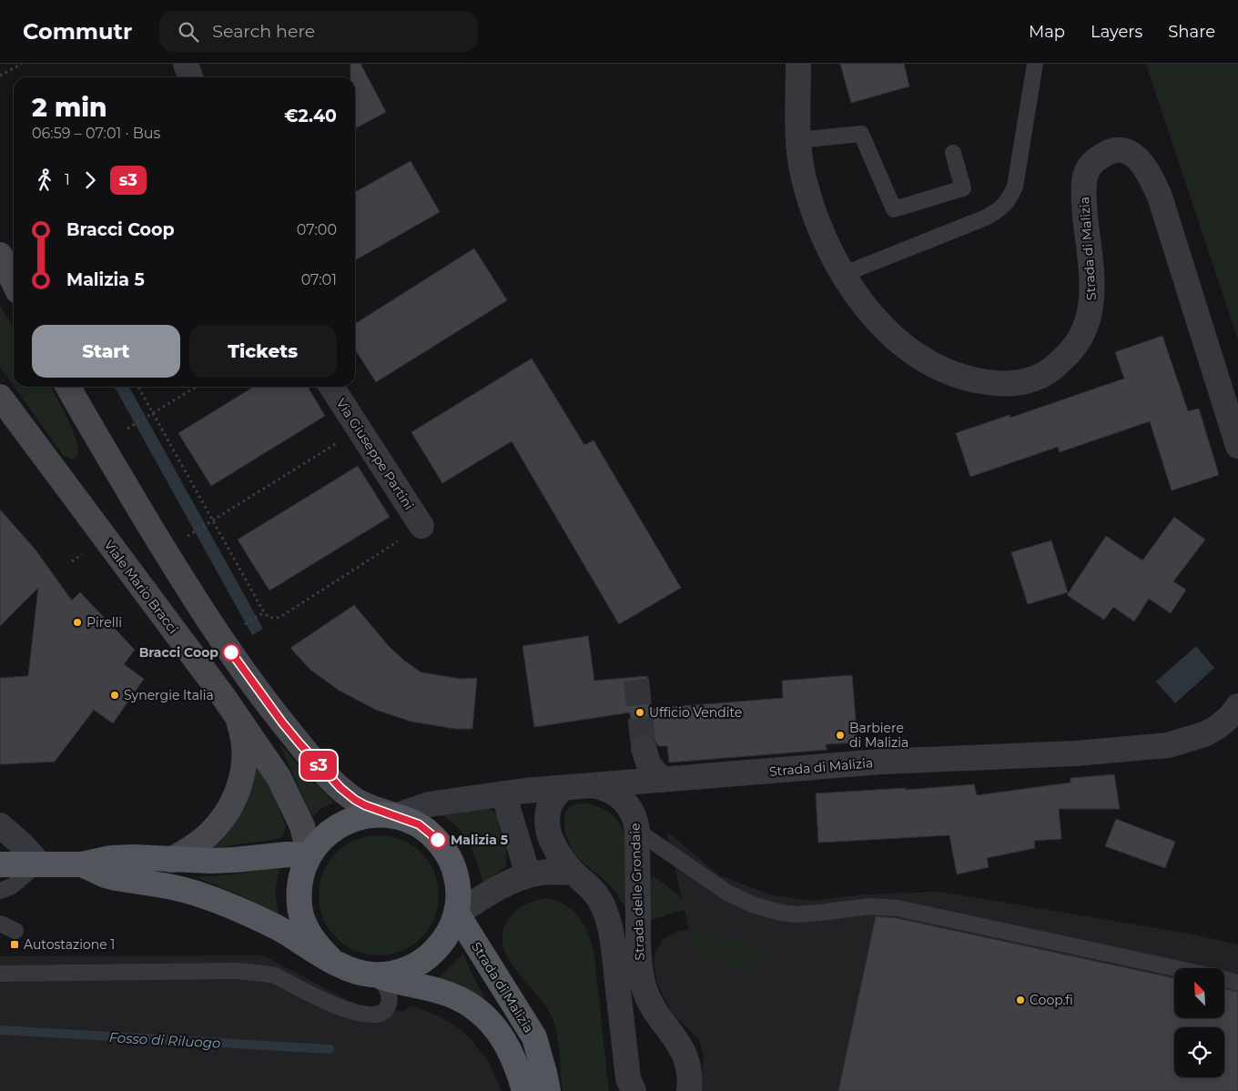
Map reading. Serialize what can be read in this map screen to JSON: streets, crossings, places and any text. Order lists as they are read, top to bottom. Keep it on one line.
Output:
{"streets":{"main road":["Strada di Malizia","Viale Mario Bracci"],"street":["Via Giuseppe Partini","Strada delle Grondaie"]},"crossings":[["Strada di Malizia","Viale Mario Bracci"],["Strada di Malizia","Strada delle Grondaie"]],"water":["Fosso di Riluogo"],"places":{"other":["Pirelli","Bracci Coop","Synergie Italia","Ufficio Vendite","Barbiere di Malizia","Malizia 5","Coop.fi"],"transit":["Autostazione 1"]},"lines":["bus line s3"],"north":"top left","page":{"header":"Commutr","search":"Search here","nav":["Map","Layers","Share"],"on_map":"s3","heading":["2 min","06:59 – 07:01 · Bus","€2.40"],"legs":["1","s3"],"list":[{"name":"Bracci Coop","value":"07:00"},{"name":"Malizia 5","value":"07:01"}],"buttons":["Start","Tickets"]}}
